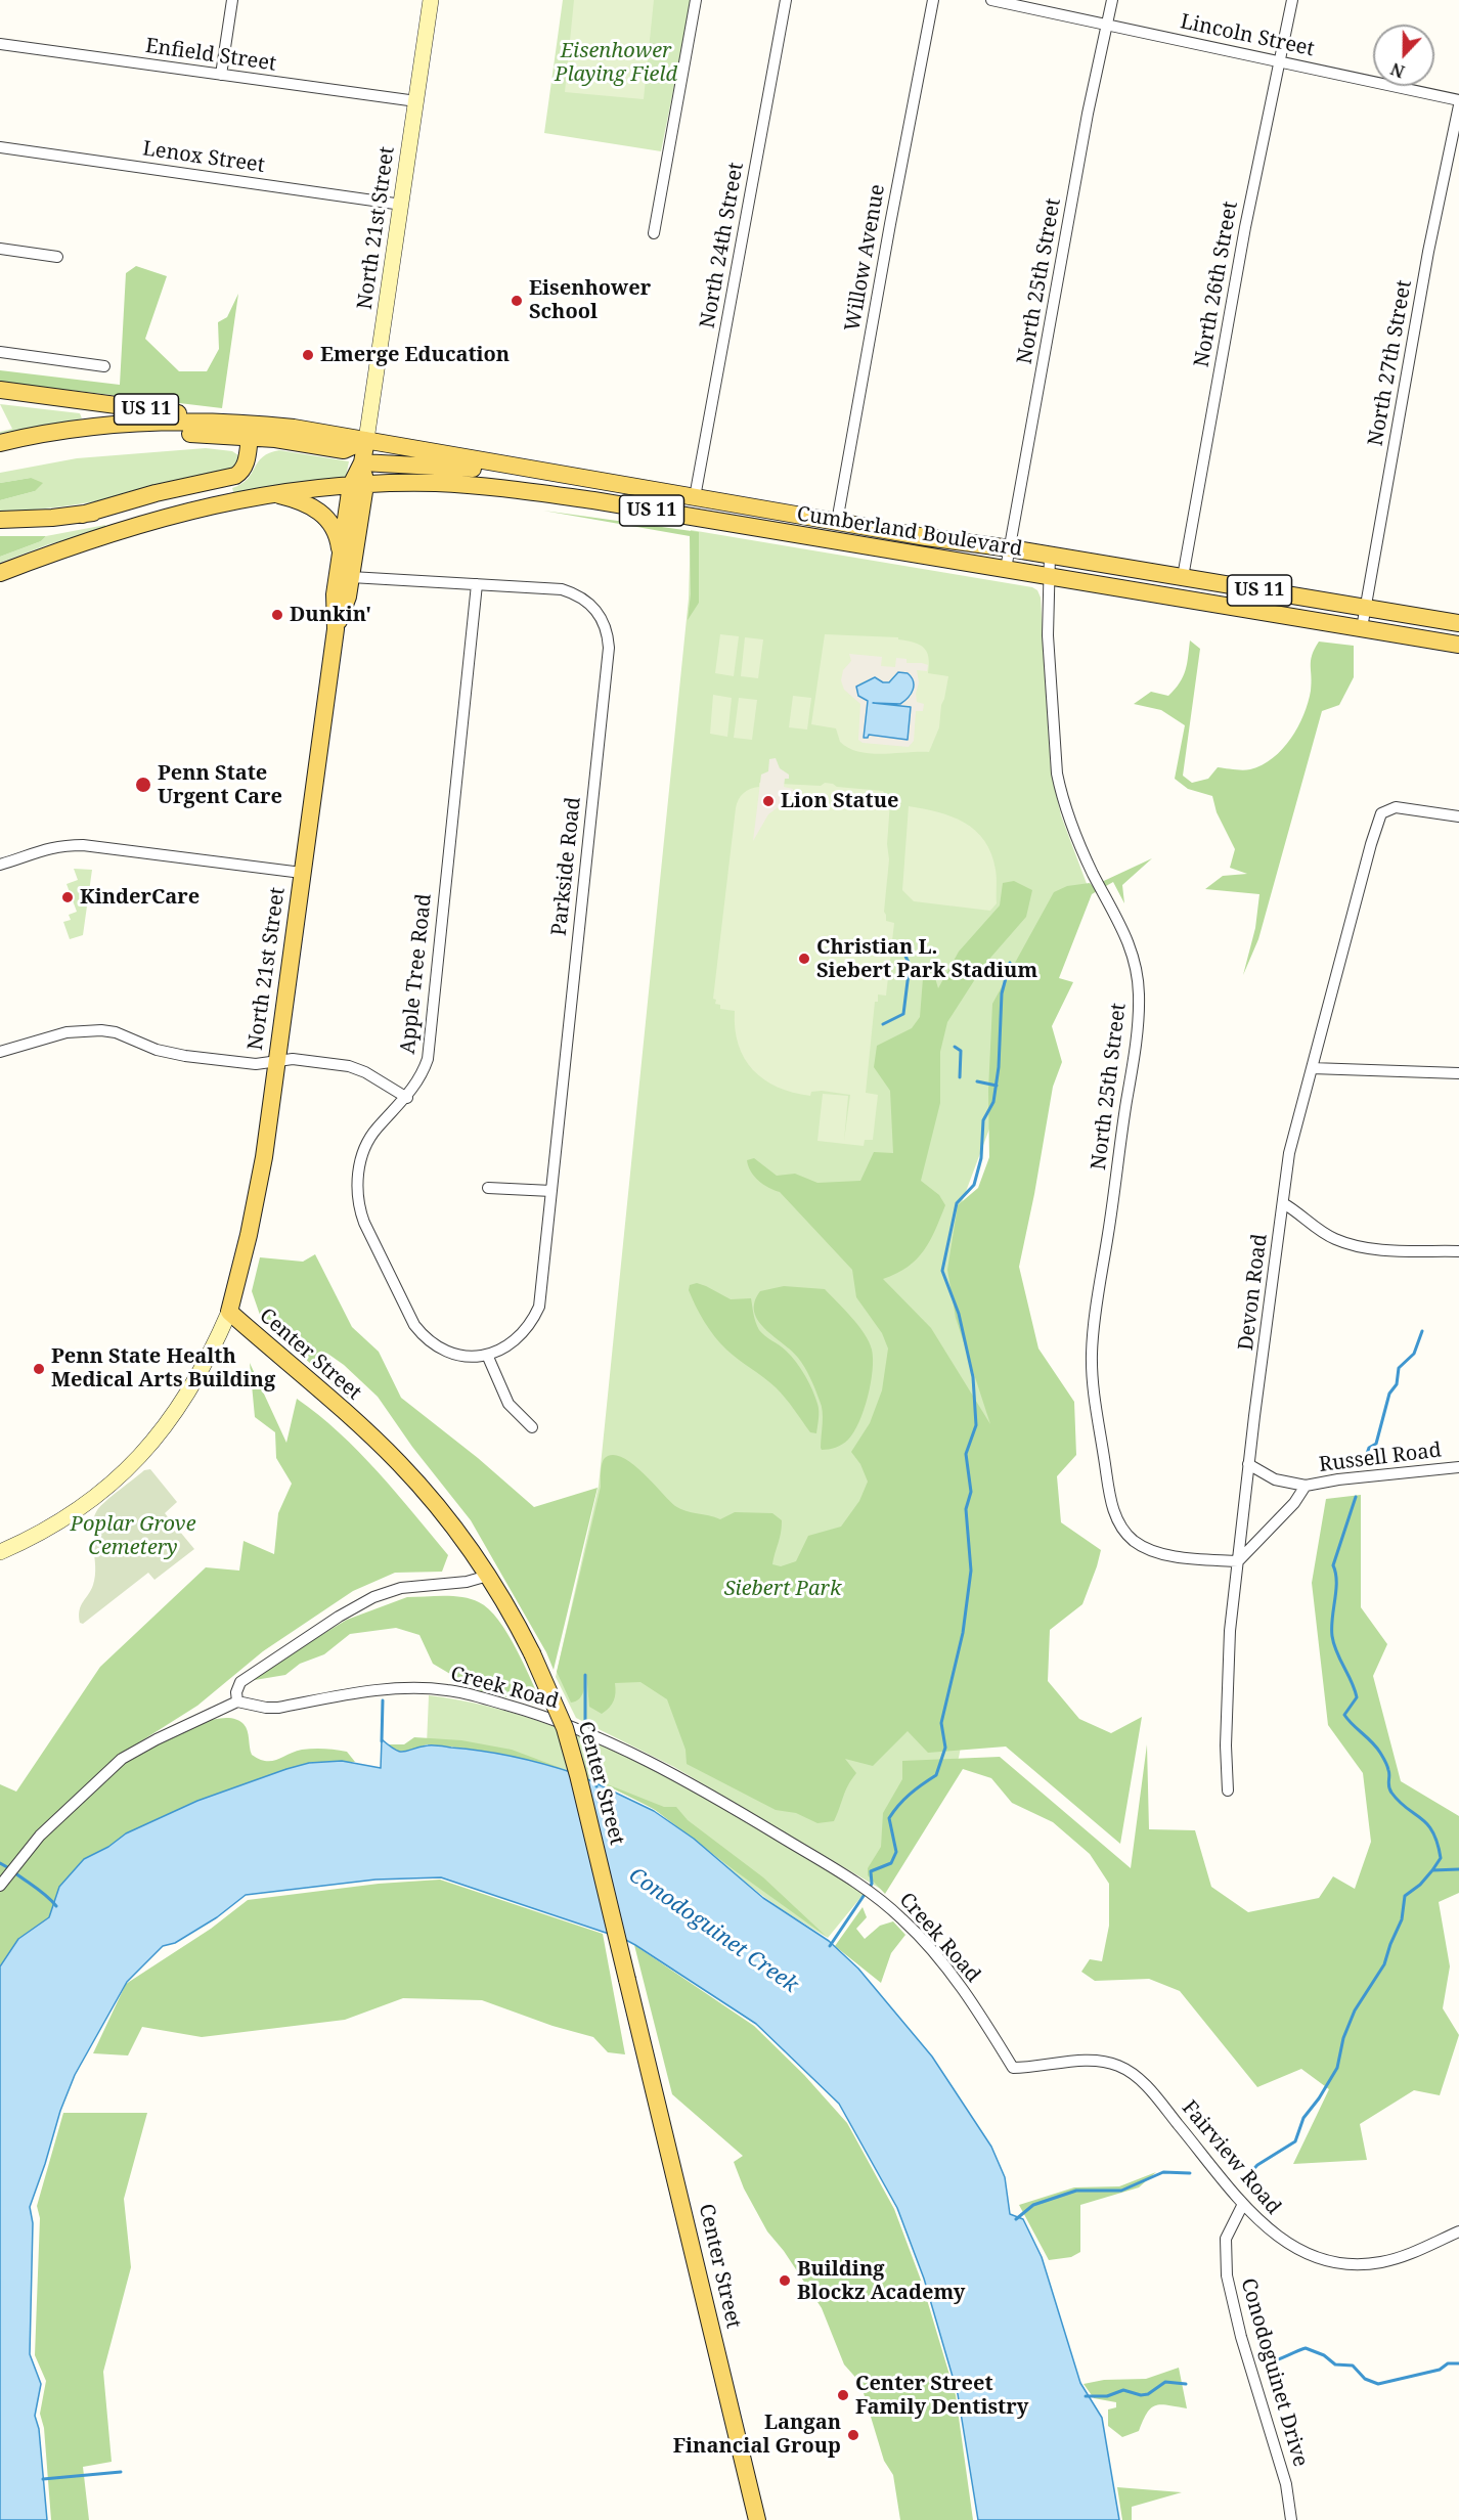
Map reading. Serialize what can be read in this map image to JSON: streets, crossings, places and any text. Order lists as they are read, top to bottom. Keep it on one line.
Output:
{"streets":{"main road":["North 21st Street","US 11","Cumberland Boulevard","Center Street"],"street":["Lincoln Street","Enfield Street","Lenox Street","North 24th Street","Willow Avenue","North 25th Street","North 26th Street","North 27th Street","Parkside Road","Apple Tree Road","Devon Road","Russell Road","Creek Road","Fairview Road","Conodoguinet Drive"]},"crossings":[["Lincoln Street","North 25th Street"],["Lincoln Street","North 26th Street"],["Enfield Street","North 21st Street"],["Lenox Street","North 21st Street"],["North 21st Street","US 11"],["North 21st Street","Cumberland Boulevard"],["North 21st Street","Parkside Road"],["North 21st Street","Center Street"],["North 24th Street","Cumberland Boulevard"],["Willow Avenue","Cumberland Boulevard"],["North 25th Street","Cumberland Boulevard"],["North 25th Street","Devon Road"],["North 25th Street","Russell Road"],["North 26th Street","Cumberland Boulevard"],["North 27th Street","Cumberland Boulevard"],["US 11","Cumberland Boulevard"],["Parkside Road","Apple Tree Road"],["Devon Road","Russell Road"],["Creek Road","Fairview Road"],["Fairview Road","Conodoguinet Drive"]],"water":["Conodoguinet Creek"],"parks":["Eisenhower Playing Field","Poplar Grove Cemetery","Siebert Park"],"places":["Eisenhower School","Emerge Education","Dunkin'","Penn State Urgent Care","Lion Statue","KinderCare","Christian L. Siebert Park Stadium","Penn State Health Medical Arts Building","Building Blockz Academy","Center Street Family Dentistry","Langan Financial Group"],"north":"bottom"}
